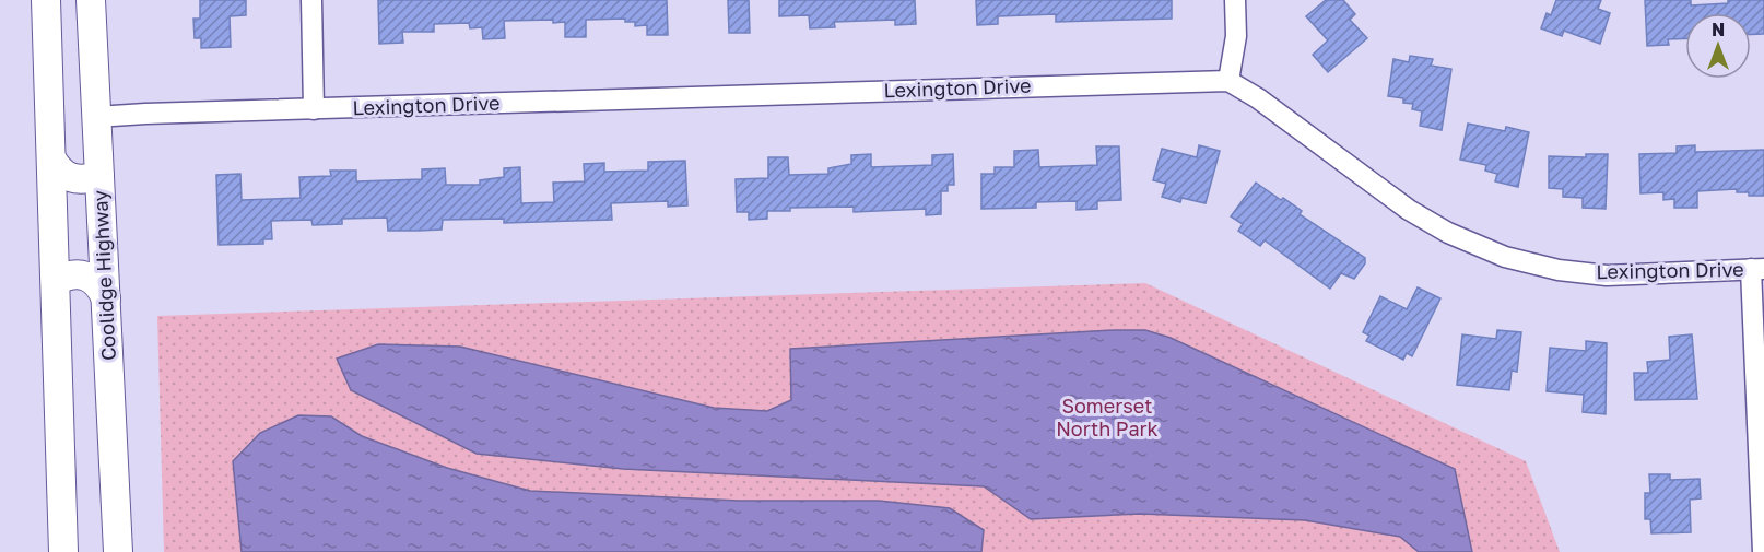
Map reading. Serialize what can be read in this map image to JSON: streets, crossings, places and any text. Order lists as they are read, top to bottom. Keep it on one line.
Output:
{"streets":{"main road":["Coolidge Highway"],"street":["Lexington Drive"]},"crossings":[["Lexington Drive","Coolidge Highway"]],"parks":["Somerset North Park"],"north":"top"}
